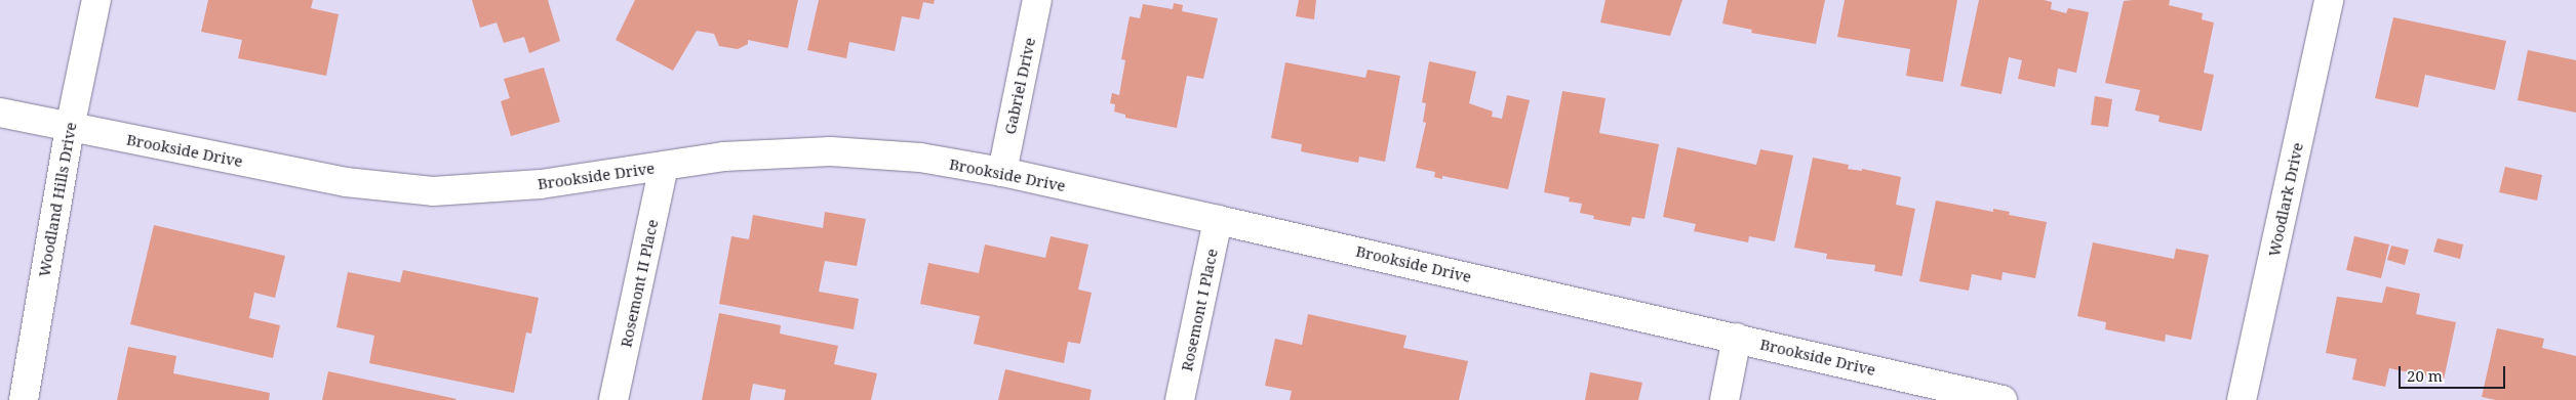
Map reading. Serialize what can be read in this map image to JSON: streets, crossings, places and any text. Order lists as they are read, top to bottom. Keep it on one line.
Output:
{"streets":{"street":["Gabriel Drive","Brookside Drive","Woodland Hills Drive","Woodlark Drive","Rosemont II Place","Rosemont I Place"]},"crossings":[["Gabriel Drive","Brookside Drive"],["Brookside Drive","Woodland Hills Drive"],["Brookside Drive","Rosemont II Place"],["Brookside Drive","Rosemont I Place"]],"scale_bar":"20 m"}
